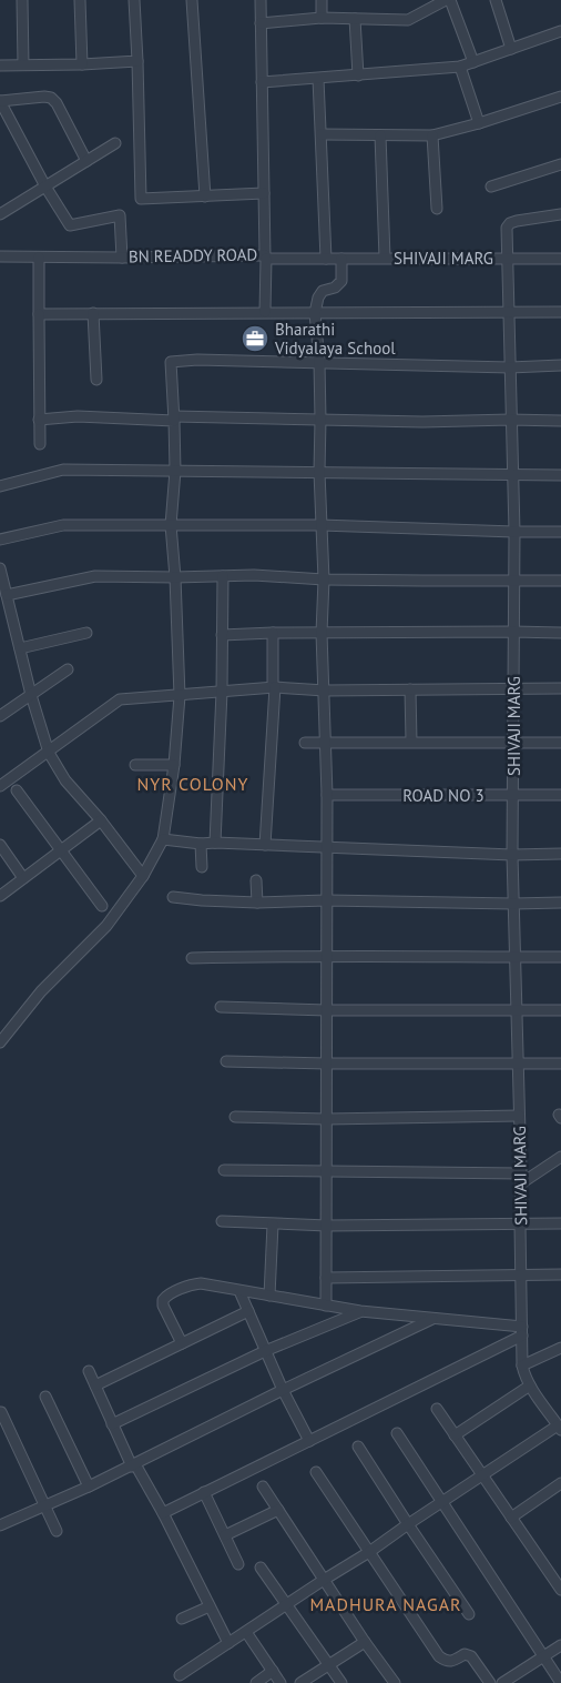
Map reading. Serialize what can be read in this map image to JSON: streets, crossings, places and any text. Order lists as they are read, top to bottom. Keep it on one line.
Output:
{"streets":{"street":["BN READDY ROAD","SHIVAJI MARG","ROAD NO 3"]},"crossings":[["BN READDY ROAD","SHIVAJI MARG"],["SHIVAJI MARG","ROAD NO 3"]],"districts":["NYR COLONY","MADHURA NAGAR"],"places":{"office":["Bharathi Vidyalaya School"]}}
